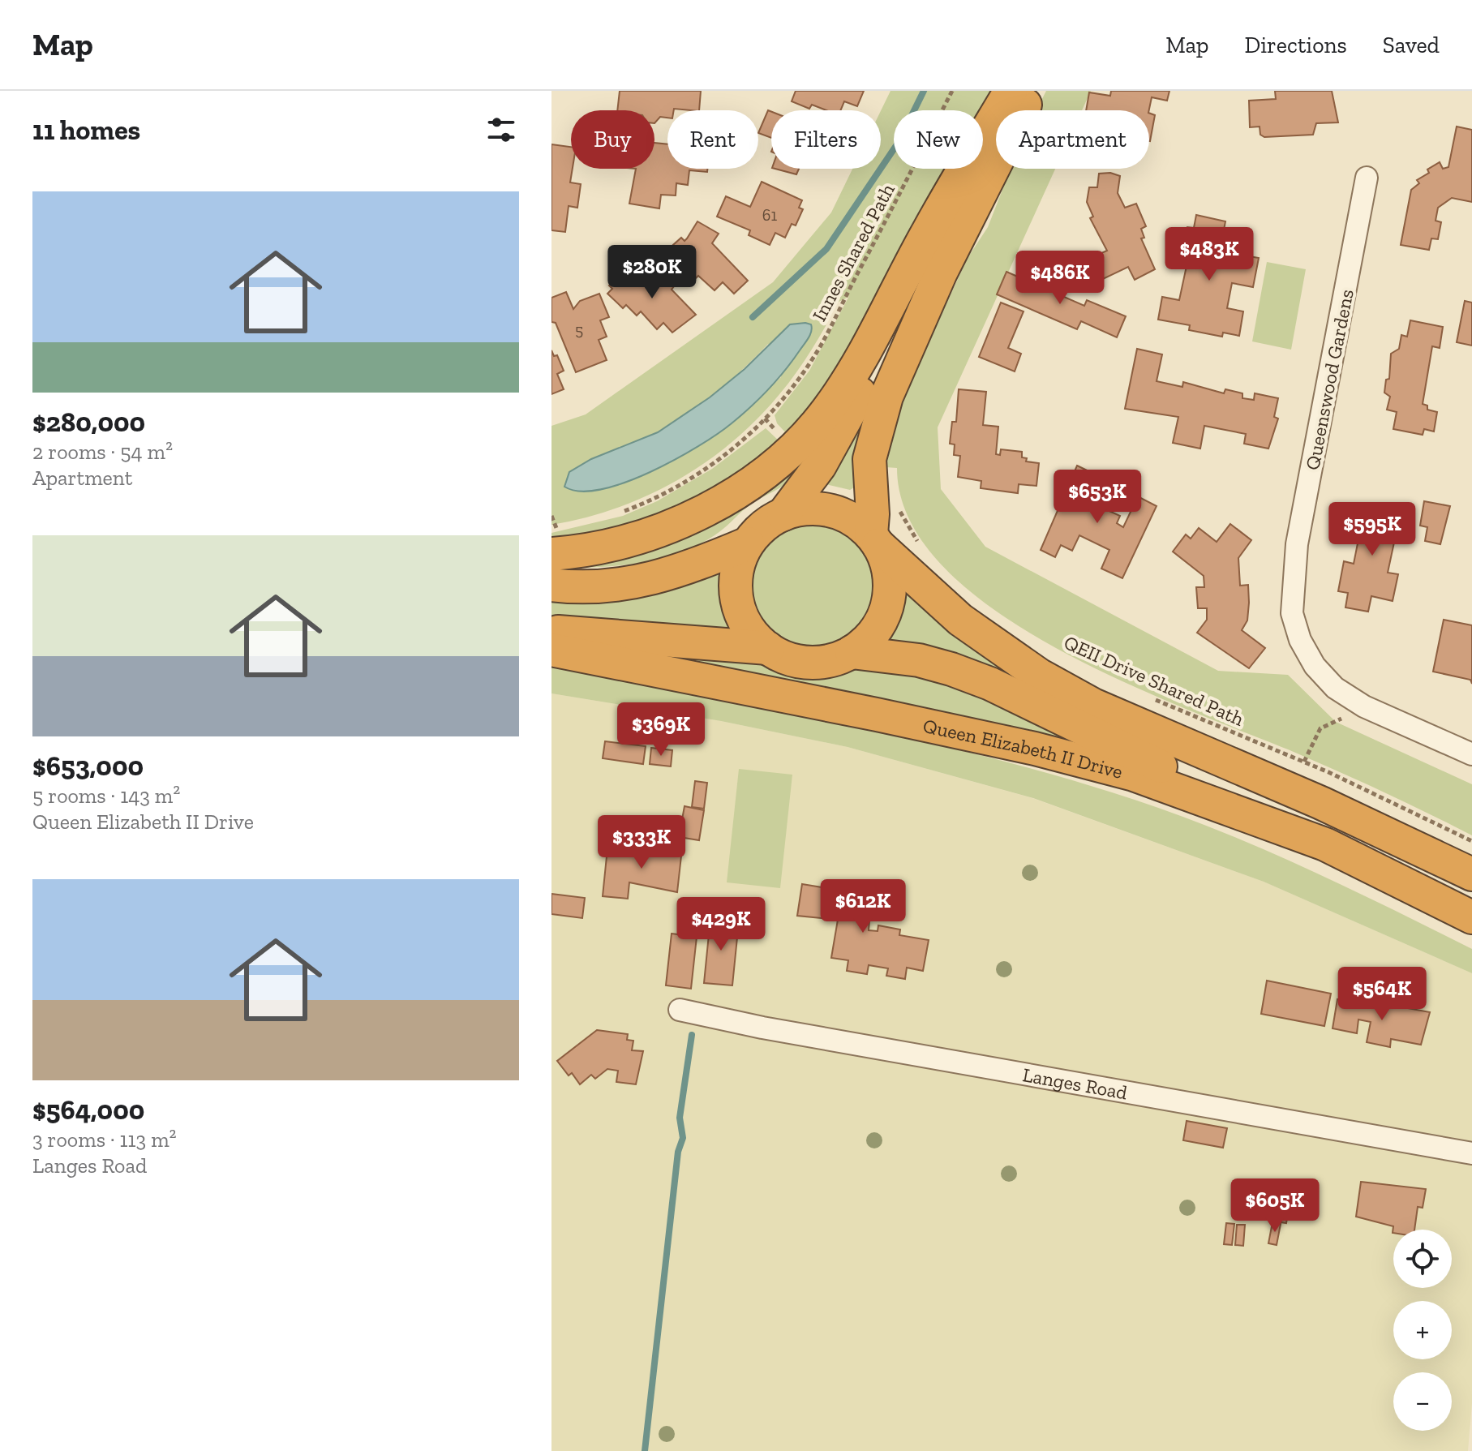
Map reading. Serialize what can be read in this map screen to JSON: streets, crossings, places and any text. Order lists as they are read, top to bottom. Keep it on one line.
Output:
{"streets":{"highway":["Queen Elizabeth II Drive"],"street":["Queenswood Gardens","Langes Road"],"path":["Innes Shared Path","QEII Drive Shared Path"]},"house_numbers":["61","5"],"page":{"header":"Map","nav":["Map","Directions","Saved"],"heading":"11 homes","chip":["Buy","Rent","Filters","New","Apartment"],"list":[{"name":"$280,000","note":"2 rooms · 54 m² · Apartment"},{"name":"$653,000","note":"5 rooms · 143 m² · Queen Elizabeth II Drive"},{"name":"$564,000","note":"3 rooms · 113 m² · Langes Road"}],"price":["$483K","$280K","$486K","$653K","$595K","$369K","$333K","$612K","$429K","$564K","$605K"],"map_buttons":["+","−"]}}
